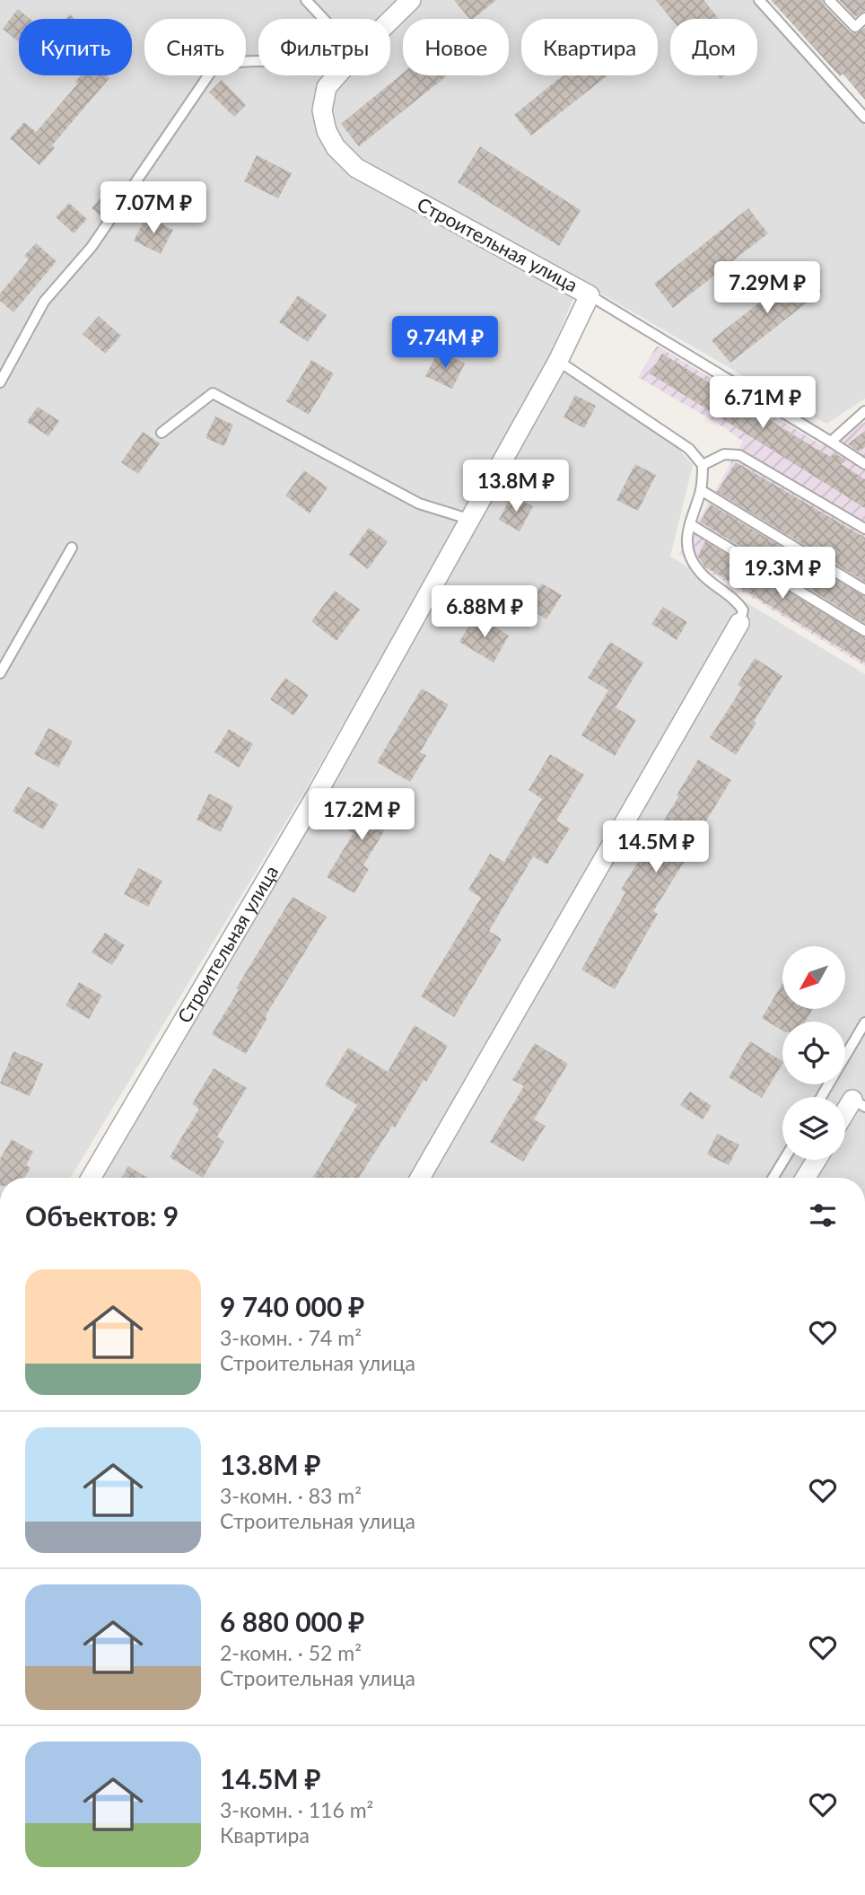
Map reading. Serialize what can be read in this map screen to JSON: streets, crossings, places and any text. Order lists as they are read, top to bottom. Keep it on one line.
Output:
{"streets":{"street":["Строительная улица"]},"north":"bottom left","page":{"chip":["Купить","Снять","Фильтры","Новое","Квартира","Дом"],"price":["7.07M ₽","7.29M ₽","9.74M ₽","6.71M ₽","13.8M ₽","19.3M ₽","6.88M ₽","17.2M ₽","14.5M ₽"],"heading":"Объектов: 9","list":[{"name":"9 740 000 ₽","note":"3-комн. · 74 m² · Строительная улица"},{"name":"13.8M ₽","note":"3-комн. · 83 m² · Строительная улица"},{"name":"6 880 000 ₽","note":"2-комн. · 52 m² · Строительная улица"},{"name":"14.5M ₽","note":"3-комн. · 116 m² · Квартира"}]}}
